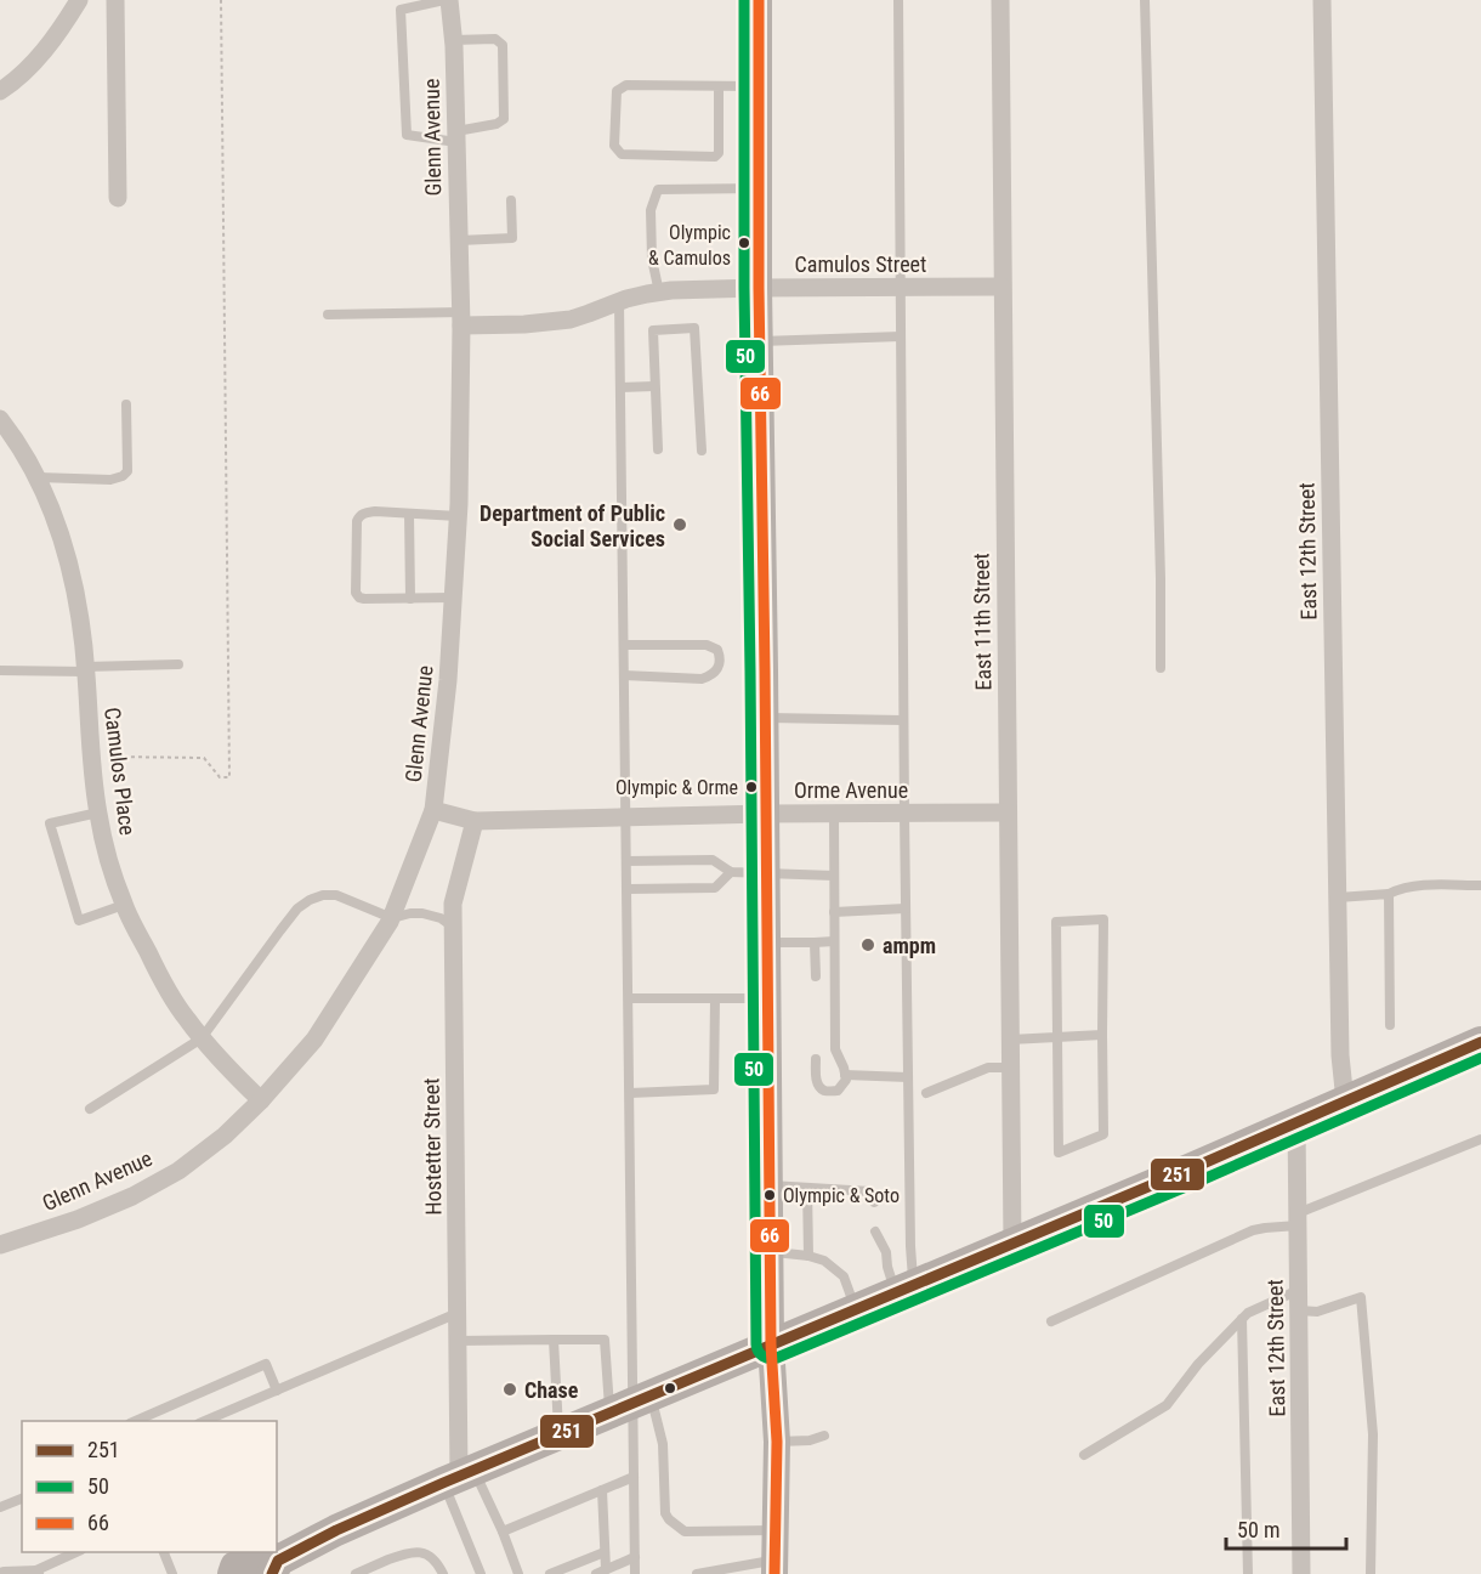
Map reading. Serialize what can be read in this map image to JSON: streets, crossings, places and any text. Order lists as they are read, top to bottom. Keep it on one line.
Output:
{"streets":{"street":["Glenn Avenue","Camulos Street","East 12th Street","East 11th Street","Camulos Place","Orme Avenue","Hostetter Street"]},"crossings":[["Glenn Avenue","Camulos Street"],["Glenn Avenue","Camulos Place"],["Glenn Avenue","Orme Avenue"],["Camulos Street","East 11th Street"],["East 11th Street","Orme Avenue"],["Orme Avenue","Hostetter Street"]],"places":["Olympic & Camulos","Department of Public Social Services","Olympic & Orme","ampm","Olympic & Soto","Chase"],"lines":["transit line 50","transit line 66","transit line 251"],"legend":["251","50","66"],"scale_bar":"50 m"}
